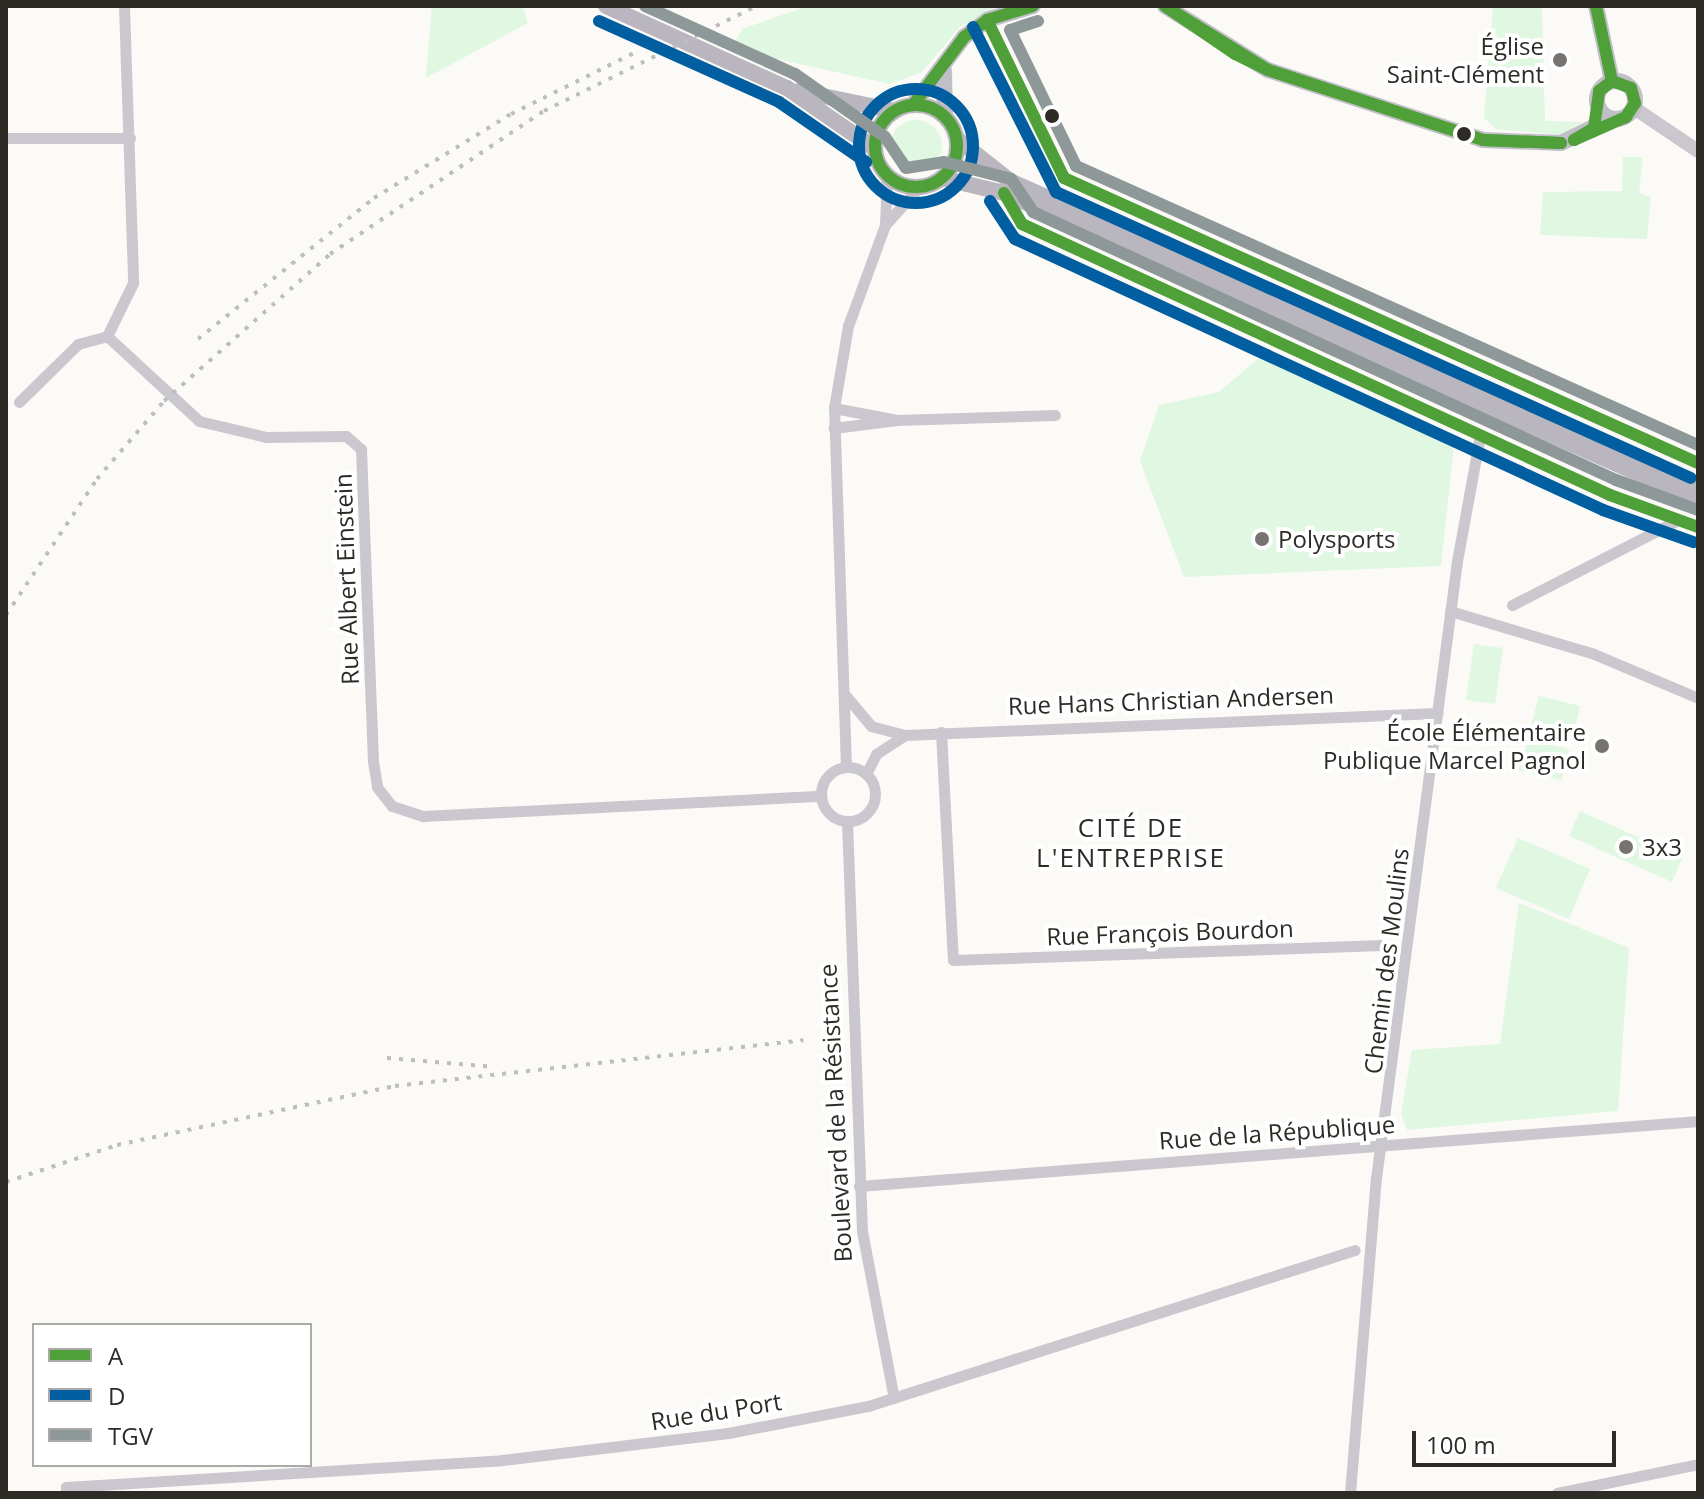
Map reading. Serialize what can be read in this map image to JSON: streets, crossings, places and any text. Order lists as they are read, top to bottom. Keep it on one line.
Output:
{"streets":{"street":["Rue Albert Einstein","Rue Hans Christian Andersen","Rue François Bourdon","Chemin des Moulins","Boulevard de la Résistance","Rue de la République","Rue du Port"]},"crossings":[["Rue Albert Einstein","Boulevard de la Résistance"],["Rue Hans Christian Andersen","Rue François Bourdon"],["Rue Hans Christian Andersen","Chemin des Moulins"],["Chemin des Moulins","Rue de la République"],["Boulevard de la Résistance","Rue de la République"],["Boulevard de la Résistance","Rue du Port"]],"districts":["CITÉ DE L'ENTREPRISE"],"places":["Église Saint-Clément","Polysports","École Élémentaire Publique Marcel Pagnol","3x3"],"lines":["transit line A","transit line TGV","transit line D"],"legend":["A","D","TGV"],"scale_bar":"100 m"}
